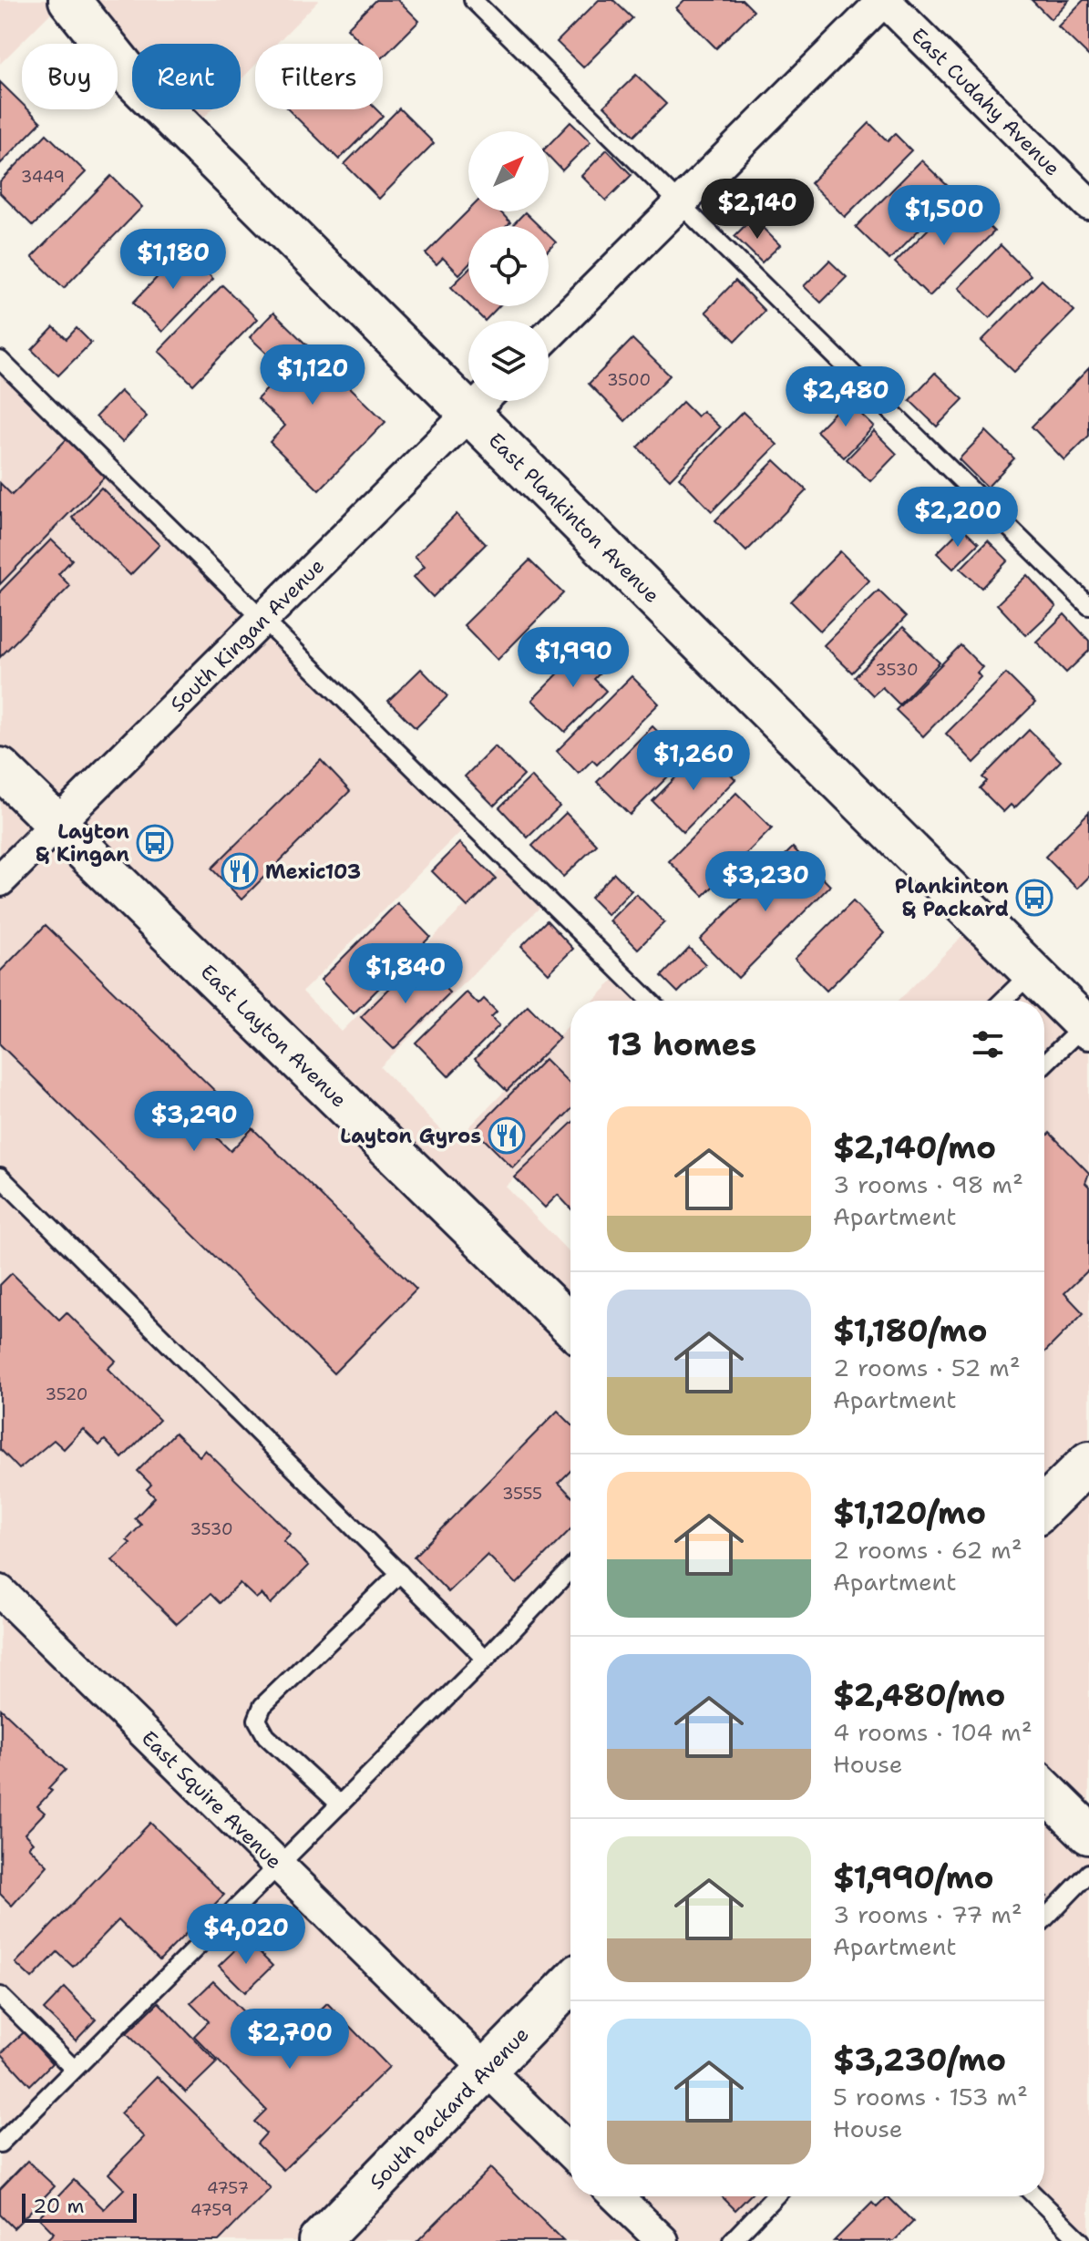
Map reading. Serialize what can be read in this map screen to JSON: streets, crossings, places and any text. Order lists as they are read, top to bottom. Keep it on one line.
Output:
{"streets":{"street":["East Cudahy Avenue","East Plankinton Avenue","South Kingan Avenue","East Layton Avenue","East Squire Avenue","South Packard Avenue"]},"crossings":[["East Plankinton Avenue","South Kingan Avenue"],["South Kingan Avenue","East Layton Avenue"],["East Squire Avenue","South Packard Avenue"]],"places":{"bus stop":["Layton & Kingan","Plankinton & Packard"],"restaurant":["Mexic103","Layton Gyros"]},"house_numbers":["3449","3500","3530","3520","3555","3530","4757","4759"],"scale_bar":"20 m","north":"top right","page":{"chip":["Buy","Rent","Filters"],"price":["$2,140","$1,500","$1,180","$1,120","$2,480","$2,200","$1,990","$1,260","$3,230","$1,840","$3,290","$4,020","$2,700"],"heading":"13 homes","list":[{"name":"$2,140/mo","note":"3 rooms · 98 m² · Apartment"},{"name":"$1,180/mo","note":"2 rooms · 52 m² · Apartment"},{"name":"$1,120/mo","note":"2 rooms · 62 m² · Apartment"},{"name":"$2,480/mo","note":"4 rooms · 104 m² · House"},{"name":"$1,990/mo","note":"3 rooms · 77 m² · Apartment"},{"name":"$3,230/mo","note":"5 rooms · 153 m² · House"}],"scale":"20 m"}}
